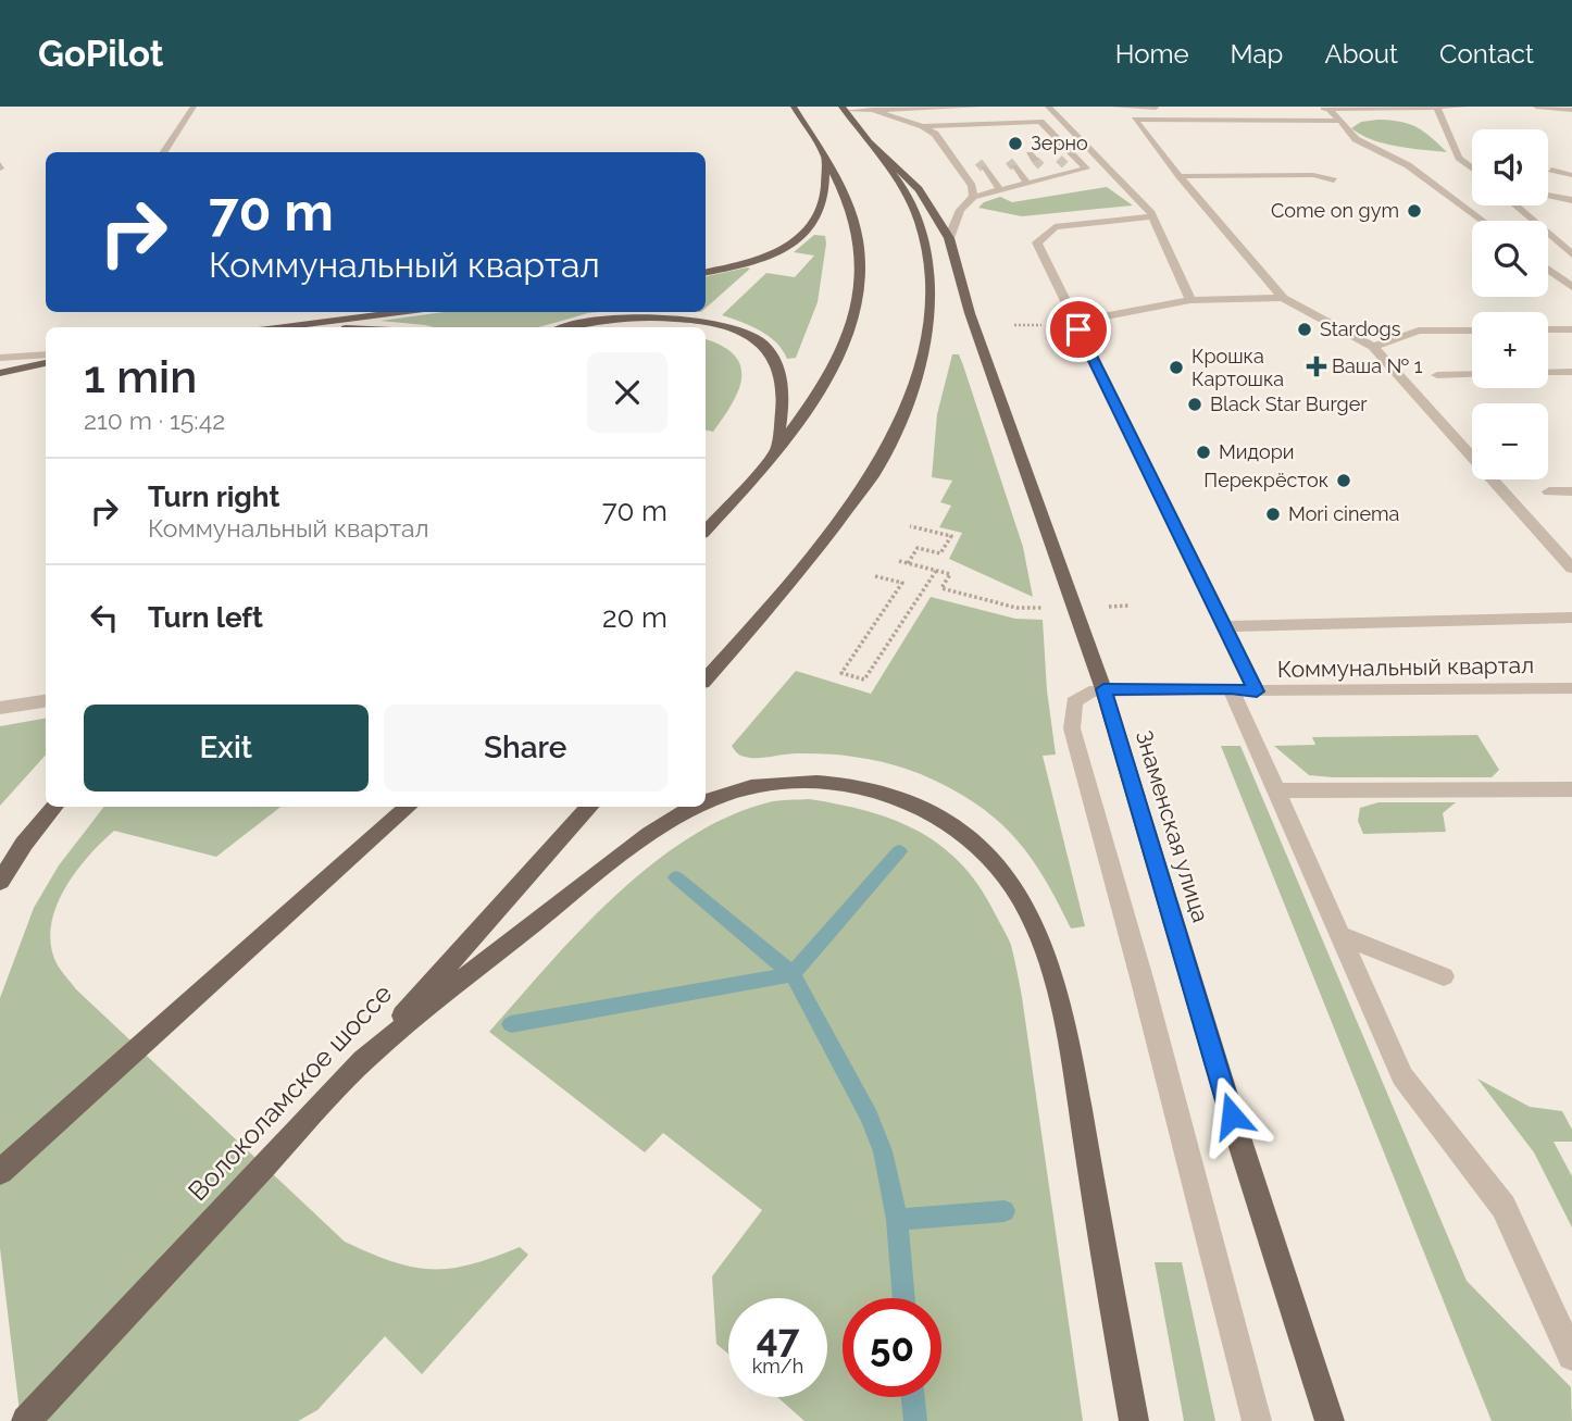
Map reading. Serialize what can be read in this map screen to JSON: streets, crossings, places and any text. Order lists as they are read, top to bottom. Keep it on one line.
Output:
{"streets":{"main road":["Знаменская улица","Волоколамское шоссе"],"street":["Коммунальный квартал"]},"crossings":[["Коммунальный квартал","Знаменская улица"]],"places":{"other":["Зерно","Come on gym","Stardogs","Крошка Картошка","Black Star Burger","Мидори","Перекрёсток","Mori cinema"],"health":["Ваша № 1"]},"page":{"header":"GoPilot","nav":["Home","Map","About","Contact"],"map_buttons":["+","−"],"turn":["70 m","Коммунальный квартал"],"heading":["1 min","210 m · 15:42"],"list":[{"name":"Turn right","note":"Коммунальный квартал","value":"70 m"},{"name":"Turn left","value":"20 m"}],"buttons":["Exit","Share"],"speed":"47 km/h","limit":"50"}}
